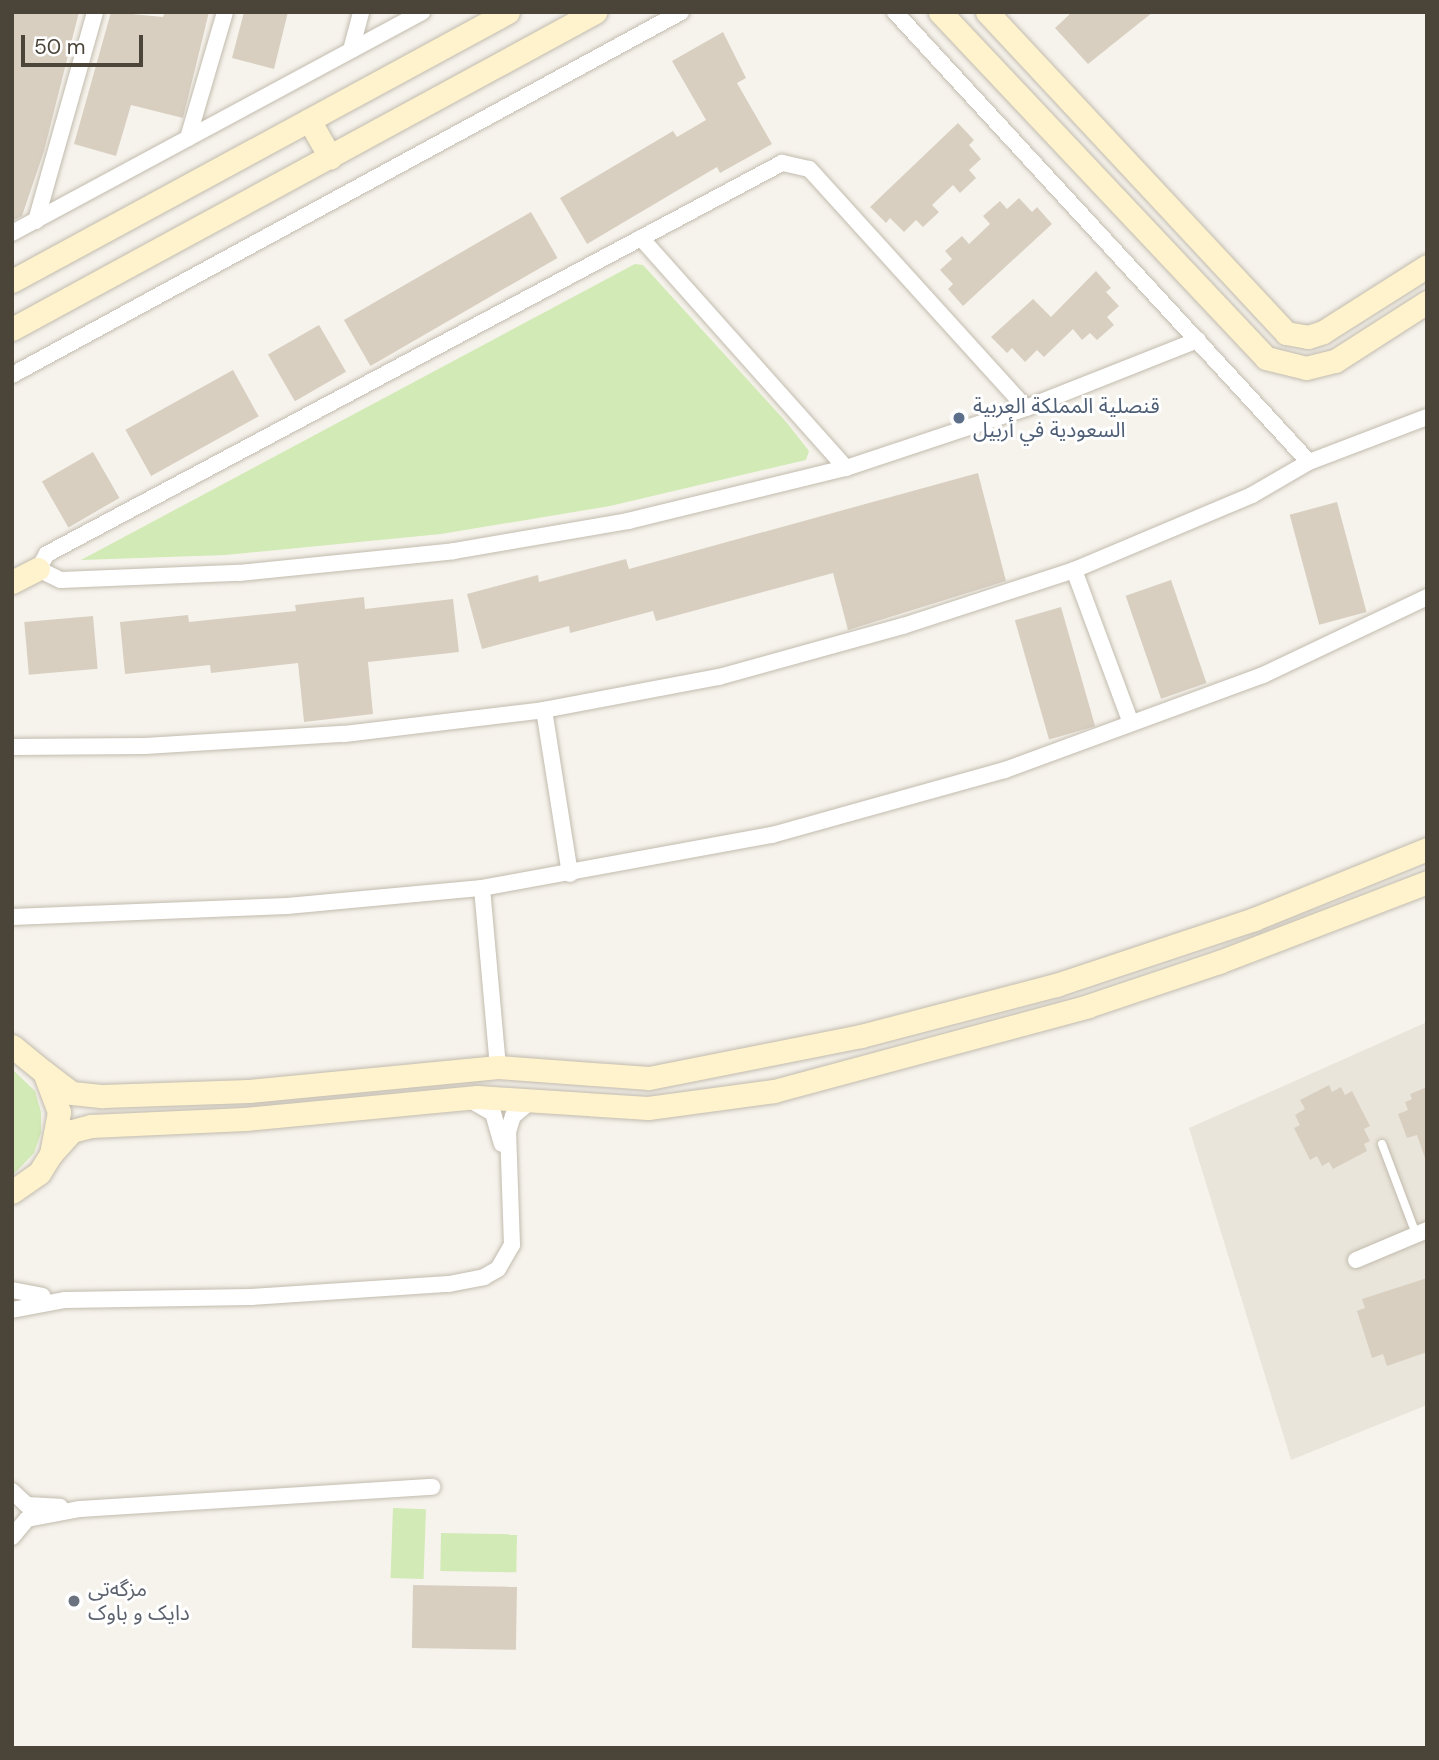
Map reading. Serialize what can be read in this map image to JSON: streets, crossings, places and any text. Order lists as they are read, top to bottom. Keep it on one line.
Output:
{"places":["قنصلية المملكة العربية السعودية في أربيل","مزگەتی دایک و باوک"],"scale_bar":"50 m"}
